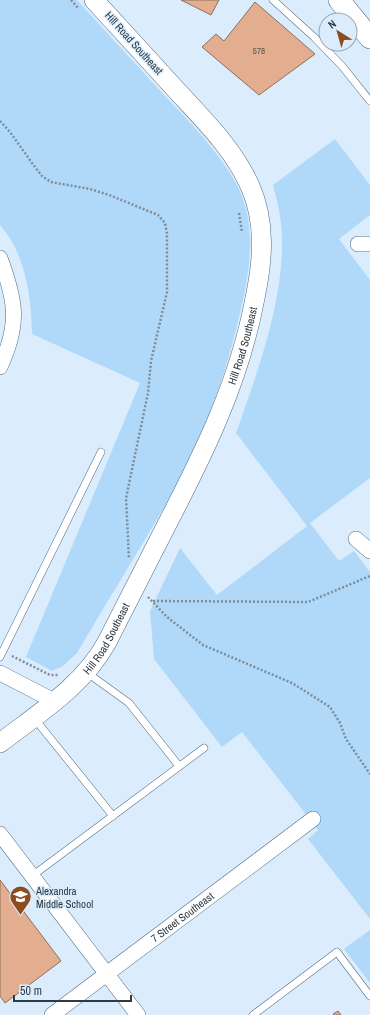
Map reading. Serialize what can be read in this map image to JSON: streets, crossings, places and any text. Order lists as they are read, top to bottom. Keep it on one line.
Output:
{"streets":{"street":["Hill Road Southeast","7 Street Southeast"]},"places":{"school or university":["Alexandra Middle School"]},"house_numbers":["578"],"scale_bar":"50 m","north":"top left"}
